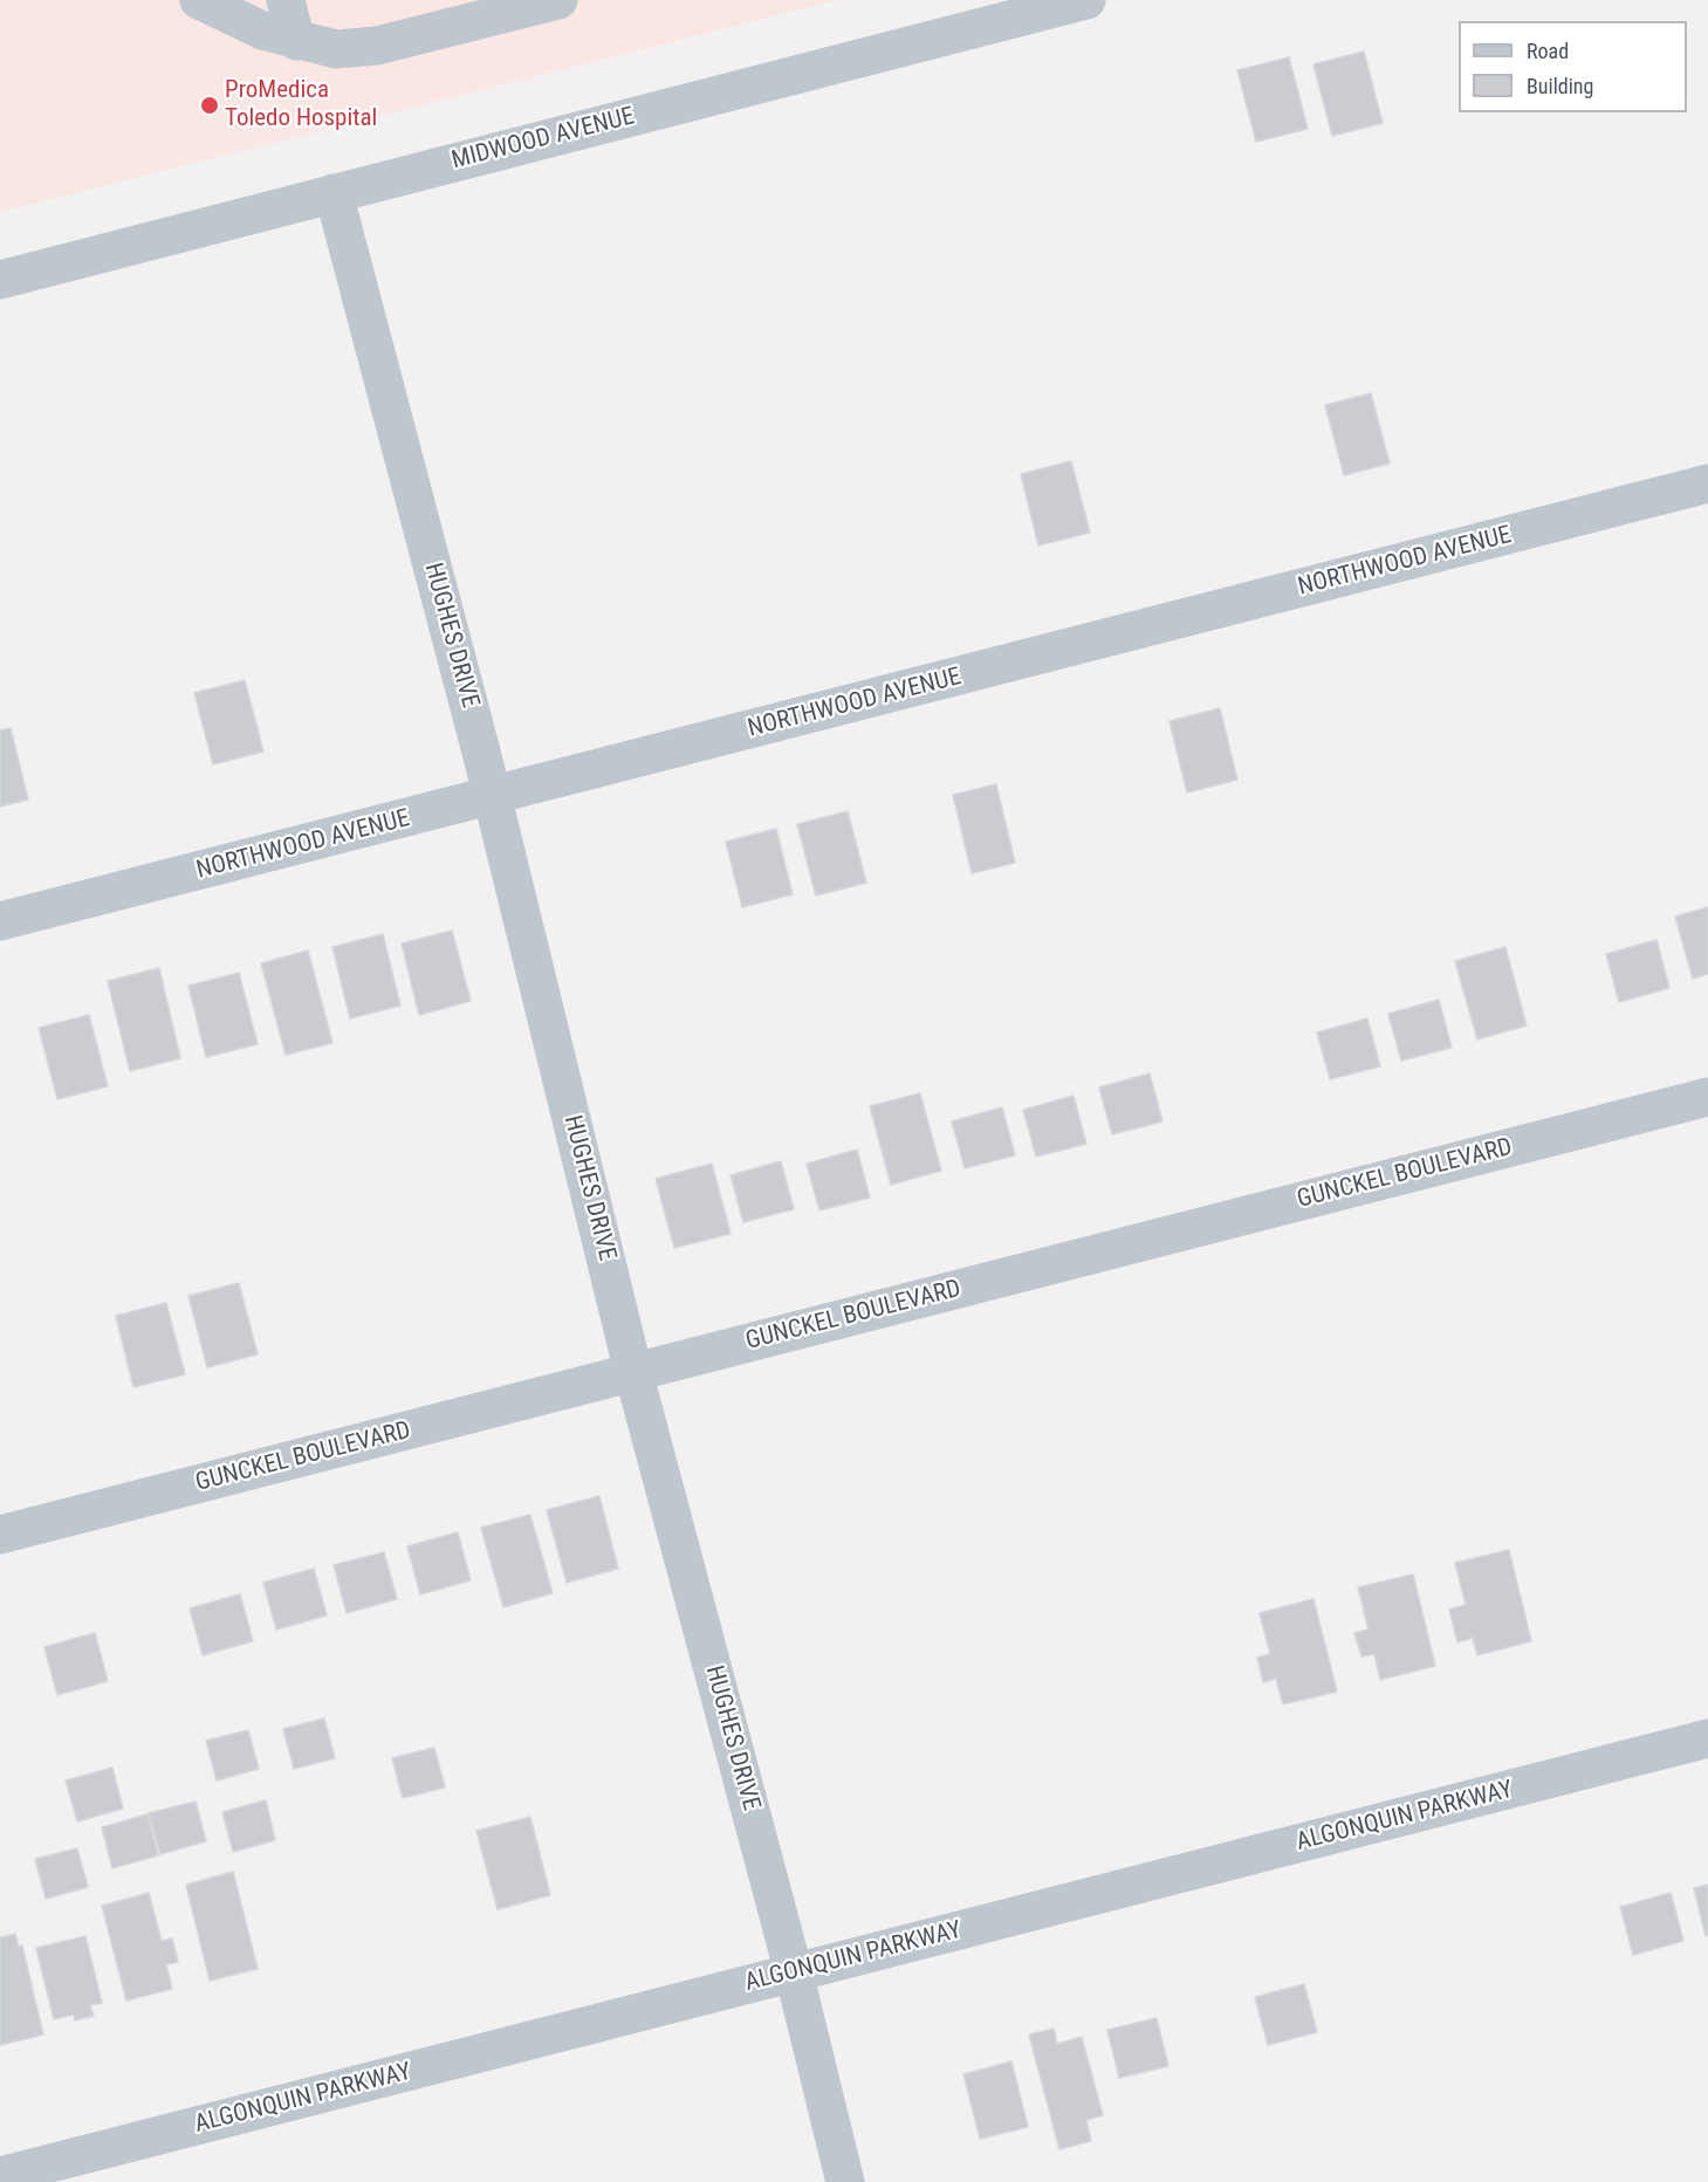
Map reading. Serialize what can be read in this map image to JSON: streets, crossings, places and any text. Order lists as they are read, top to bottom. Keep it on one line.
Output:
{"streets":{"street":["MIDWOOD AVENUE","NORTHWOOD AVENUE","HUGHES DRIVE","GUNCKEL BOULEVARD","ALGONQUIN PARKWAY"]},"crossings":[["MIDWOOD AVENUE","HUGHES DRIVE"],["NORTHWOOD AVENUE","HUGHES DRIVE"],["HUGHES DRIVE","GUNCKEL BOULEVARD"],["HUGHES DRIVE","ALGONQUIN PARKWAY"]],"places":["ProMedica Toledo Hospital"],"legend":["Road","Building"]}
